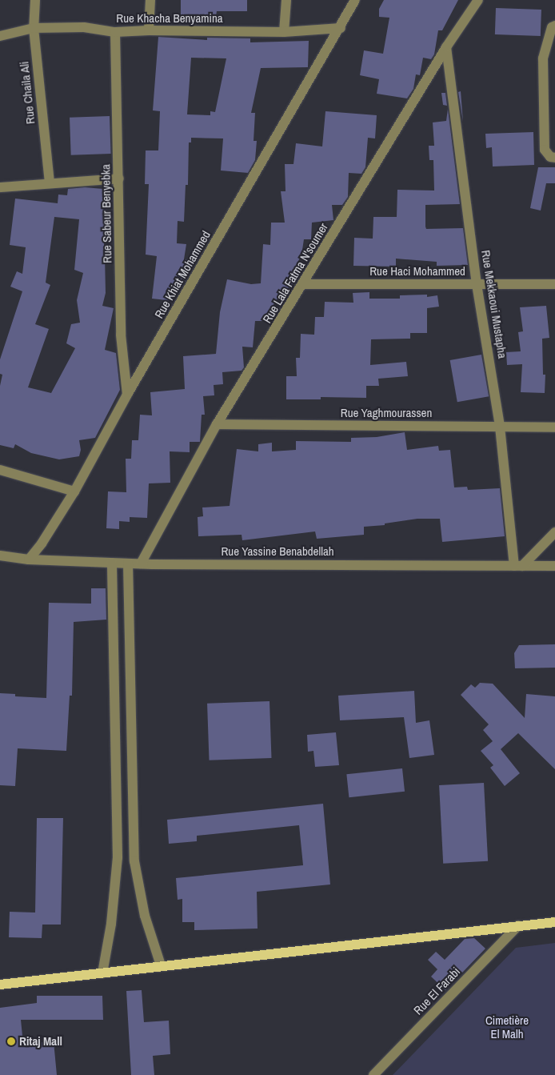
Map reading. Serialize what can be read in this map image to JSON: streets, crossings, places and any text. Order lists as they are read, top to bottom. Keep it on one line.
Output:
{"streets":{"street":["Rue Khacha Benyamina","Rue Chaila Ali","Rue Sabeur Benyebka","Rue Haci Mohammed","Rue Lala Fatma N'soumer","Rue Khiat Mohammed","Rue Mekkaoui Mustapha","Rue Yaghmourassen","Rue Yassine Benabdellah","Rue El Farabi"]},"crossings":[["Rue Khacha Benyamina","Rue Chaila Ali"],["Rue Khacha Benyamina","Rue Sabeur Benyebka"],["Rue Khacha Benyamina","Rue Khiat Mohammed"],["Rue Sabeur Benyebka","Rue Khiat Mohammed"],["Rue Haci Mohammed","Rue Lala Fatma N'soumer"],["Rue Haci Mohammed","Rue Mekkaoui Mustapha"],["Rue Lala Fatma N'soumer","Rue Mekkaoui Mustapha"],["Rue Lala Fatma N'soumer","Rue Yaghmourassen"],["Rue Lala Fatma N'soumer","Rue Yassine Benabdellah"],["Rue Khiat Mohammed","Rue Yassine Benabdellah"],["Rue Mekkaoui Mustapha","Rue Yaghmourassen"],["Rue Mekkaoui Mustapha","Rue Yassine Benabdellah"]],"parks":["Cimetière El Malh"],"places":["Ritaj Mall"]}
